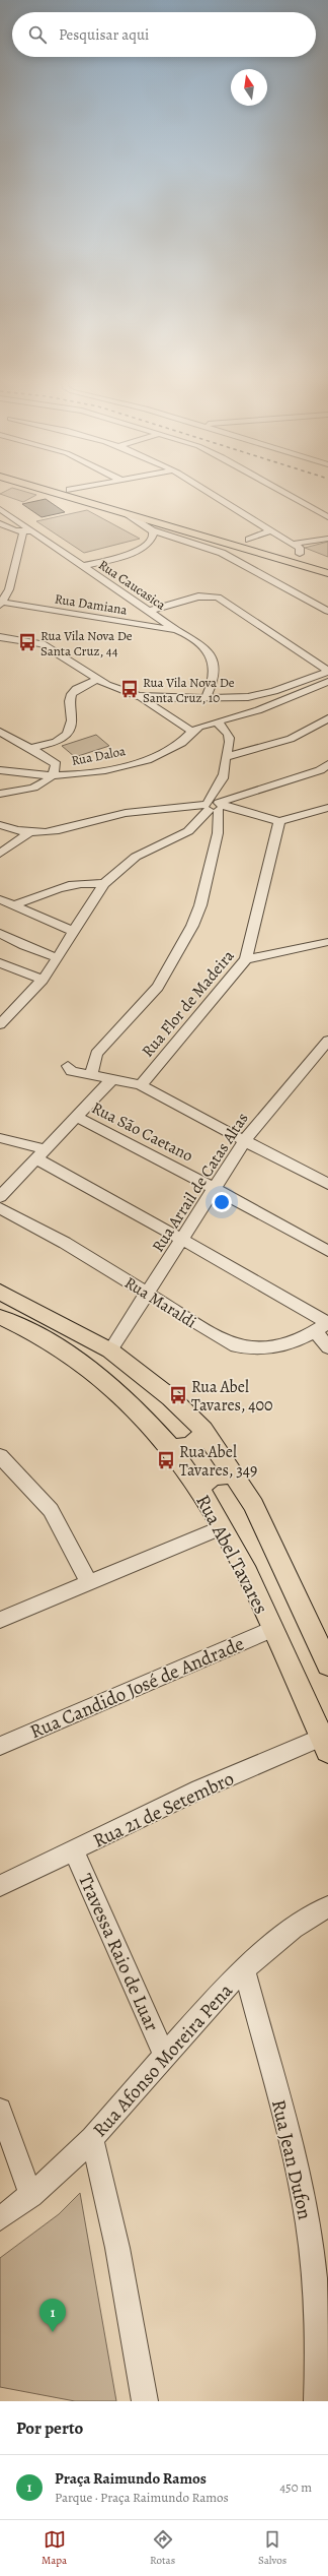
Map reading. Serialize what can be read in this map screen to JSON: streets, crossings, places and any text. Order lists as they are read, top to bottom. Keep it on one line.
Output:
{"streets":{"main road":["Rua Abel Tavares"],"street":["Rua Caucasica","Rua Damiana","Rua Daloa","Rua Flor de Madeira","Rua São Caetano","Rua Arrail de Catas Altas","Rua Maraldi","Rua Candido José de Andrade","Rua 21 de Setembro","Travessa Raio de Luar","Rua Afonso Moreira Pena","Rua Jean Dufon"]},"crossings":[["Rua Caucasica","Rua Damiana"],["Rua São Caetano","Rua Arrail de Catas Altas"],["Rua Arrail de Catas Altas","Rua Maraldi"],["Rua Abel Tavares","Rua Candido José de Andrade"],["Rua Abel Tavares","Rua 21 de Setembro"],["Rua 21 de Setembro","Travessa Raio de Luar"],["Travessa Raio de Luar","Rua Afonso Moreira Pena"],["Rua Afonso Moreira Pena","Rua Jean Dufon"]],"places":{"bus stop":["Rua Vila Nova De Santa Cruz, 44","Rua Vila Nova De Santa Cruz, 10","Rua Abel Tavares, 400","Rua Abel Tavares, 349"]},"north":"top","page":{"search":"Pesquisar aqui","pins":"1","heading":"Por perto","list":[{"mark":"1","name":"Praça Raimundo Ramos","note":"Parque · Praça Raimundo Ramos","value":"450 m"}],"nav":["Mapa","Rotas","Salvos"]}}
